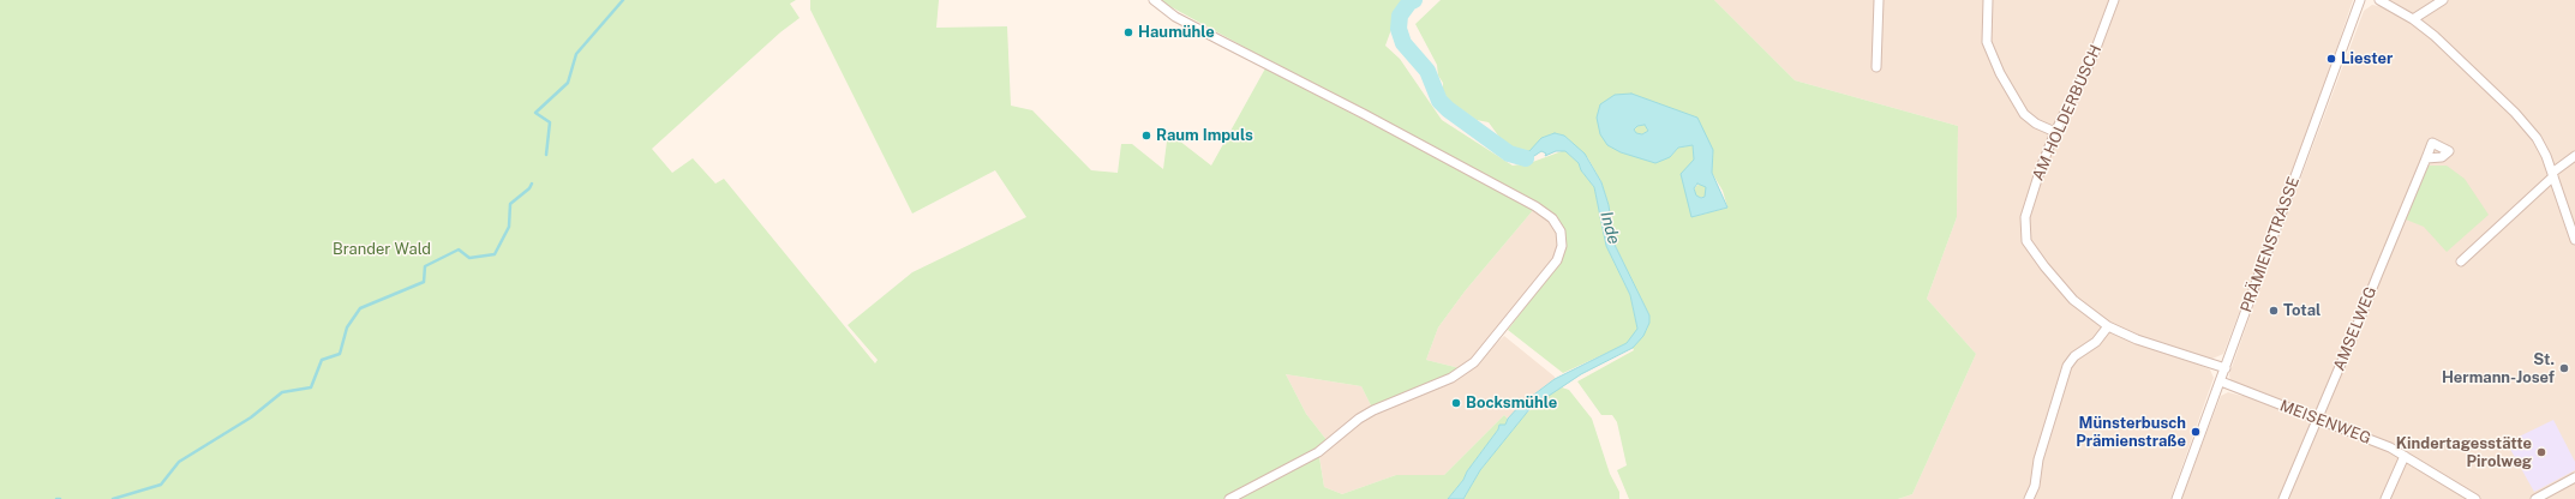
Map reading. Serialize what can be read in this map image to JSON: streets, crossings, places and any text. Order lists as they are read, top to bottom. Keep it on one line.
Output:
{"streets":{"street":["AM HOLDERBUSCH","PRÄMIENSTRASSE","AMSELWEG","MEISENWEG"]},"crossings":[["AM HOLDERBUSCH","PRÄMIENSTRASSE"],["PRÄMIENSTRASSE","MEISENWEG"],["AMSELWEG","MEISENWEG"]],"water":["Inde"],"parks":["Brander Wald"],"places":["Haumühle","Liester","Raum Impuls","Total","St. Hermann-Josef","Bocksmühle","Münsterbusch Prämienstraße","Kindertagesstätte Pirolweg"]}
